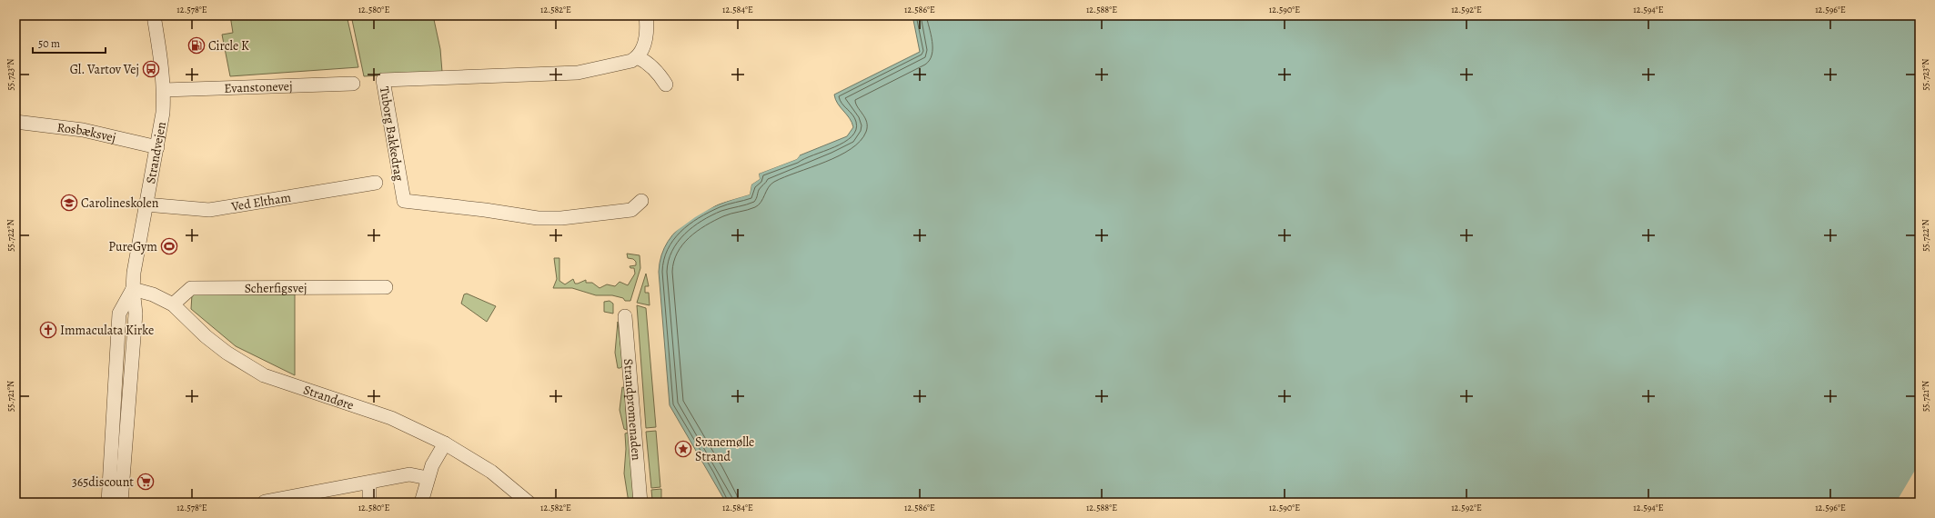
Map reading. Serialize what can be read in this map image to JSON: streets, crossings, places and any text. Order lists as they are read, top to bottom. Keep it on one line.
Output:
{"streets":{"street":["Evanstonevej","Rosbæksvej","Tuborg Bakkedrag","Strandvejen","Ved Eltham","Scherfigsvej","Strandøre","Strandpromenaden"]},"crossings":[["Evanstonevej","Strandvejen"],["Rosbæksvej","Strandvejen"],["Strandvejen","Ved Eltham"],["Strandvejen","Strandøre"],["Scherfigsvej","Strandøre"]],"places":{"fuel station":["Circle K"],"bus stop":["Gl. Vartov Vej"],"school or university":["Carolineskolen"],"sports":["PureGym"],"church":["Immaculata Kirke"],"place":["Svanemølle Strand"],"supermarket":["365discount"]},"scale_bar":"50 m","coordinates":["12.578°E","12.580°E","12.582°E","12.584°E","12.586°E","12.588°E","12.590°E","12.592°E","12.594°E","12.596°E","55.723°N","55.722°N","55.721°N"]}
